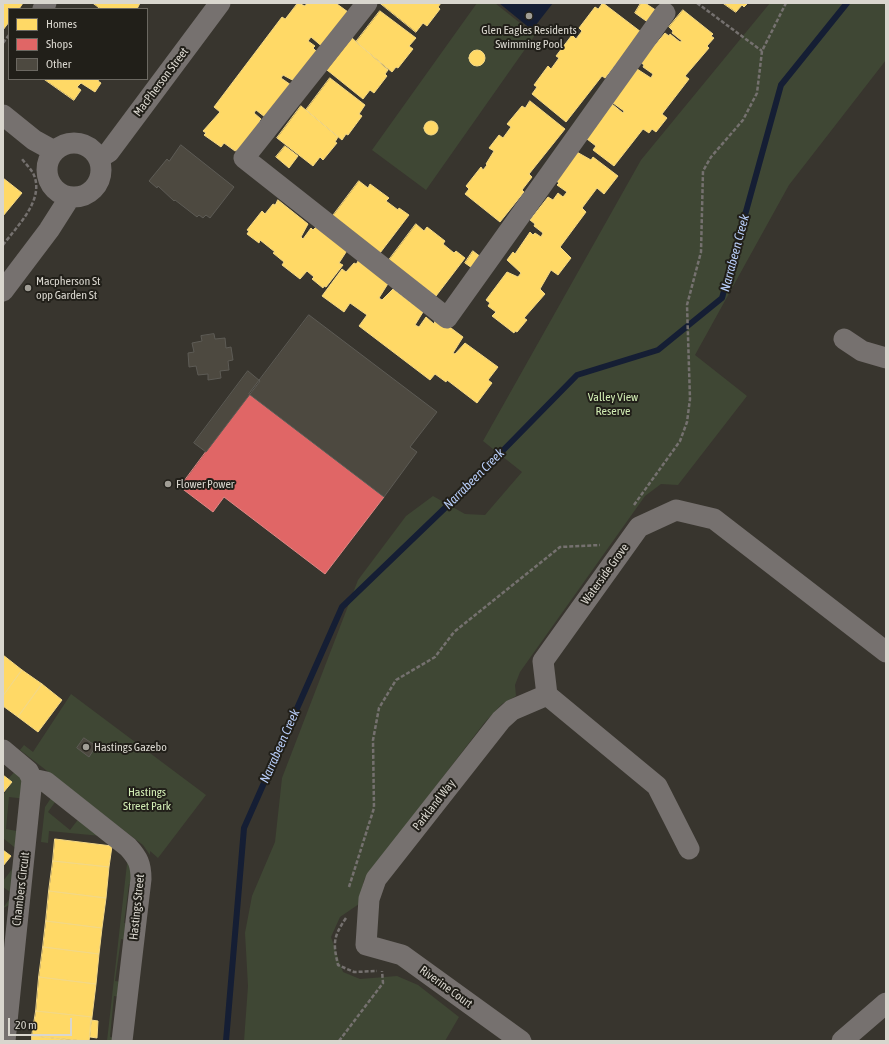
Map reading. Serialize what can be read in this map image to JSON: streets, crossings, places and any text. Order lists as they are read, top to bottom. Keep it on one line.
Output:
{"streets":{"street":["MacPherson Street","Waterside Grove","Parkland Way","Chambers Circuit","Hastings Street","Riverine Court"]},"crossings":[["Waterside Grove","Parkland Way"],["Parkland Way","Riverine Court"],["Chambers Circuit","Hastings Street"]],"water":["Narrabeen Creek"],"parks":["Valley View Reserve","Hastings Street Park"],"places":["Glen Eagles Residents Swimming Pool","Macpherson St opp Garden St","Flower Power","Hastings Gazebo"],"legend":["Homes","Shops","Other"],"scale_bar":"20 m"}
